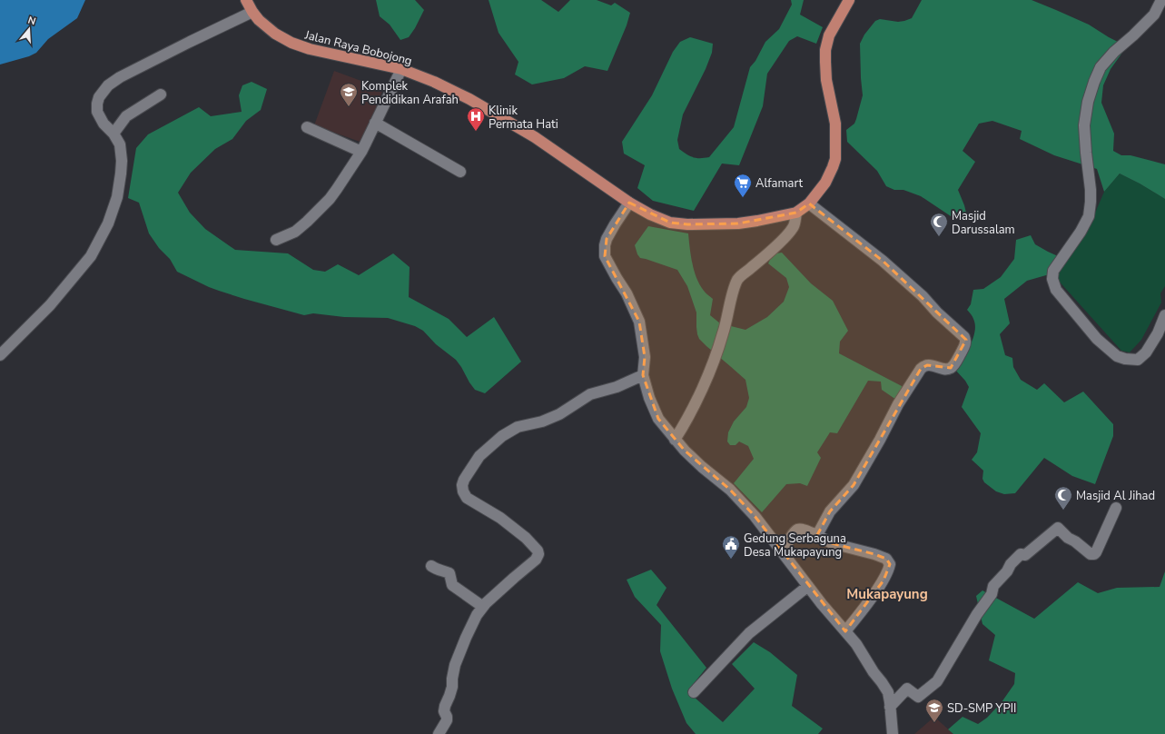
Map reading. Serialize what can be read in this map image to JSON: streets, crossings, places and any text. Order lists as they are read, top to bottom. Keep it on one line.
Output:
{"streets":{"main road":["Jalan Raya Bobojong"]},"districts":["Mukapayung"],"places":{"school or university":["Komplek Pendidikan Arafah","SD-SMP YPII"],"hospital":["Klinik Permata Hati"],"supermarket":["Alfamart"],"mosque":["Masjid Darussalam","Masjid Al Jihad"],"public building":["Gedung Serbaguna Desa Mukapayung"]},"north":"top"}
